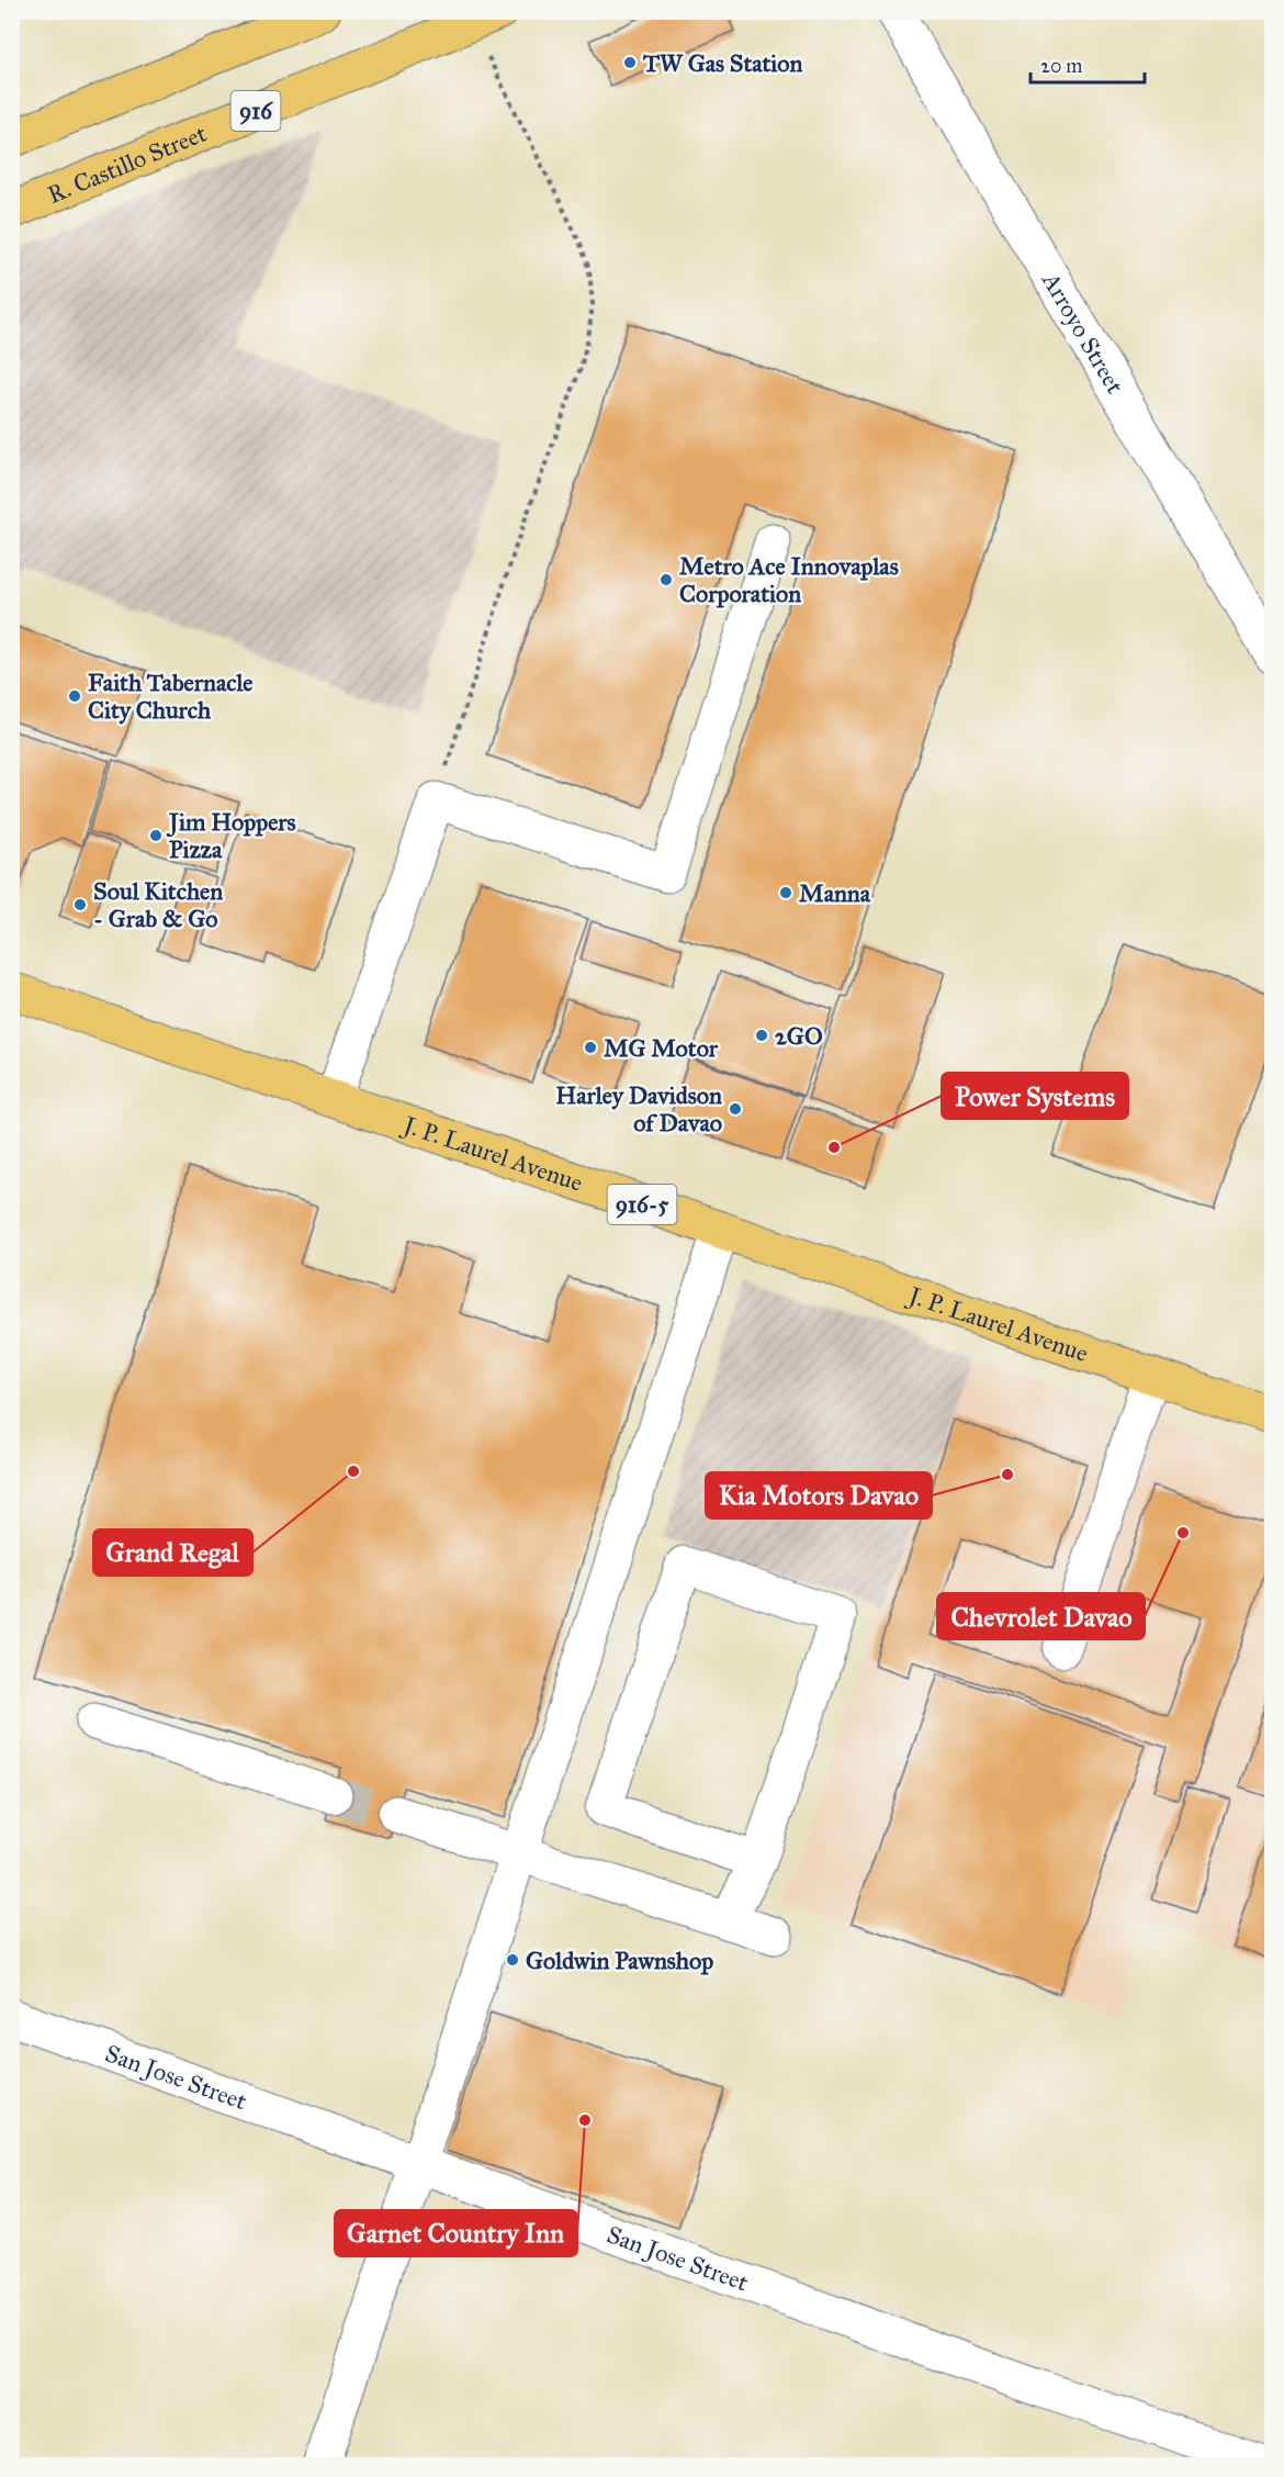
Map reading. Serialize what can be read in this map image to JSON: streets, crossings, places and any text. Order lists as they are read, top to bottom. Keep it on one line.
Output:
{"streets":{"main road":["916","R. Castillo Street","J. P. Laurel Avenue","916-5"],"street":["Arroyo Street","San Jose Street"]},"places":["TW Gas Station","Metro Ace Innovaplas Corporation","Faith Tabernacle City Church","Jim Hoppers Pizza","Manna","Soul Kitchen - Grab & Go","2GO","MG Motor","Harley Davidson of Davao","Power Systems","Grand Regal","Kia Motors Davao","Chevrolet Davao","Goldwin Pawnshop","Garnet Country Inn"],"scale_bar":"20 m"}
